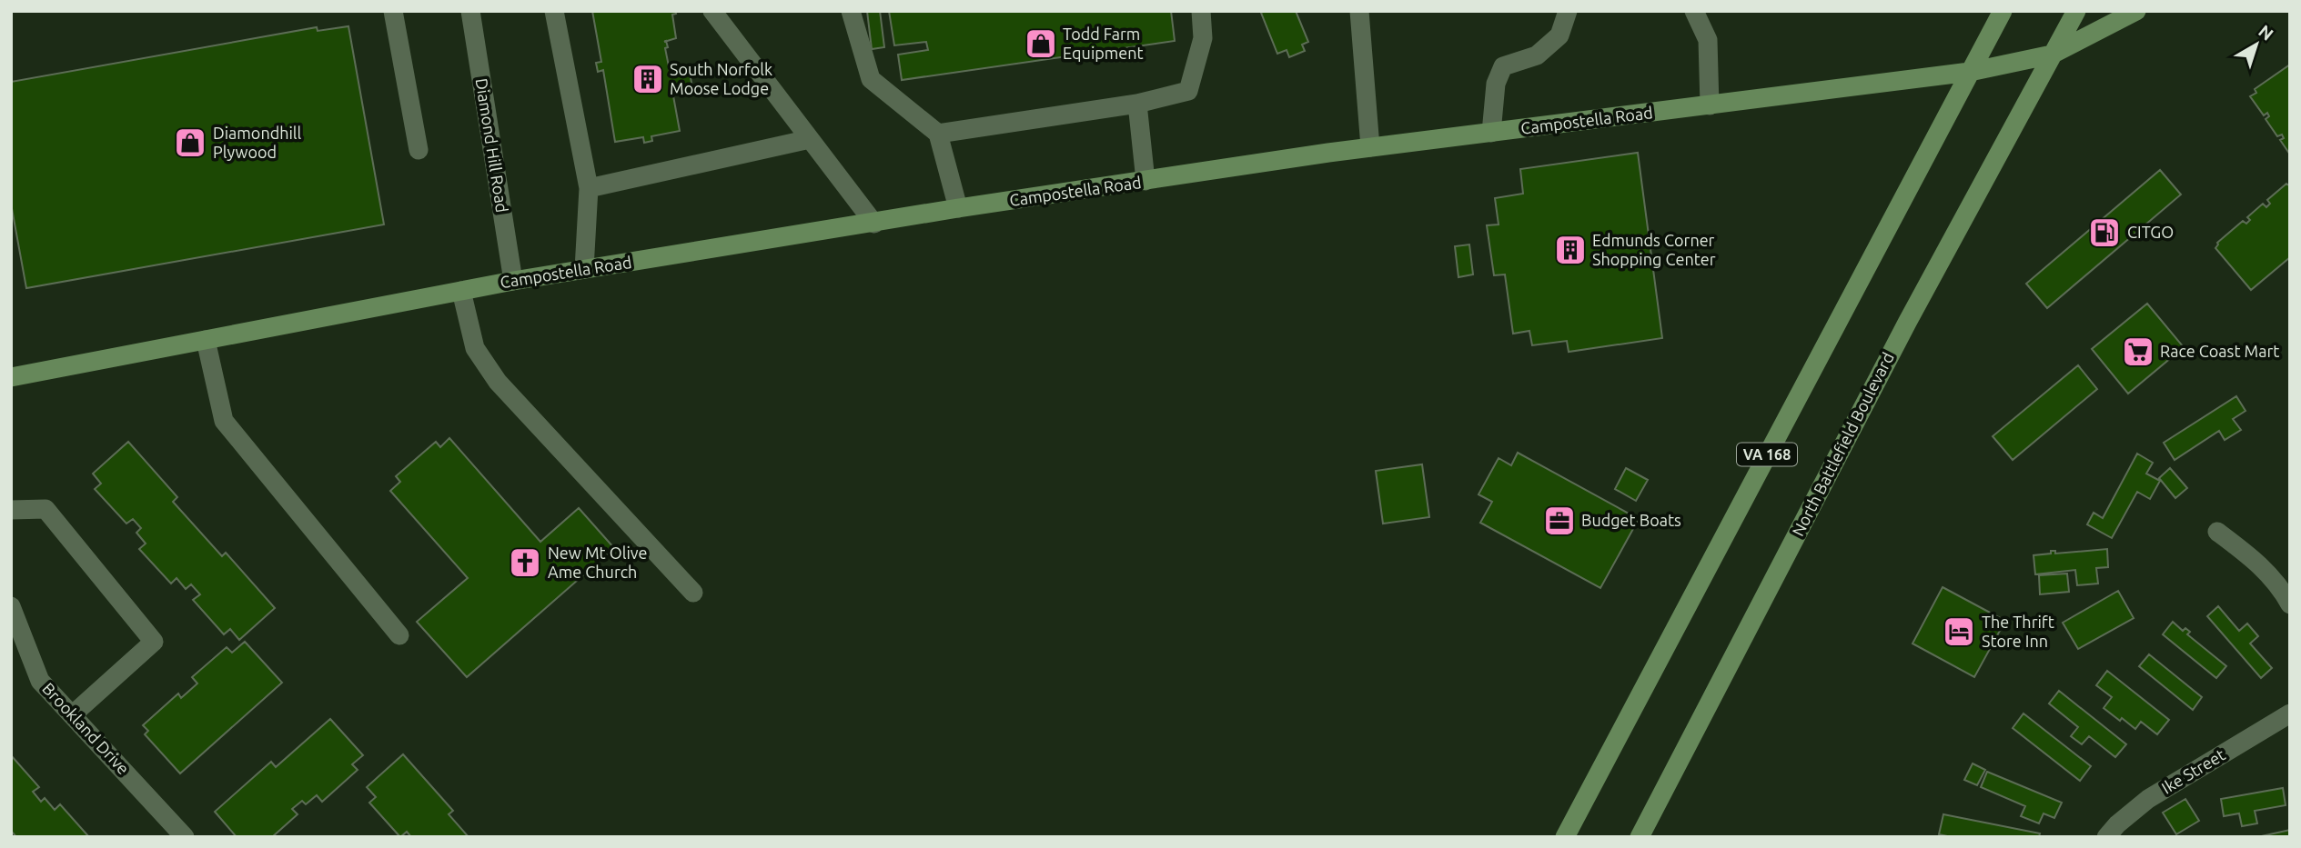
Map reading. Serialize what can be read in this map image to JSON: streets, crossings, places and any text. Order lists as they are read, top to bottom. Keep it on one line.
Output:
{"streets":{"main road":["Campostella Road","North Battlefield Boulevard","VA 168"],"street":["Diamond Hill Road","Brookland Drive","Ike Street"]},"crossings":[["Campostella Road","Diamond Hill Road"],["Campostella Road","North Battlefield Boulevard"],["Campostella Road","VA 168"]],"places":{"shop":["Todd Farm Equipment","Diamondhill Plywood"],"building":["South Norfolk Moose Lodge","Edmunds Corner Shopping Center"],"fuel station":["CITGO"],"supermarket":["Race Coast Mart"],"office":["Budget Boats"],"church":["New Mt Olive Ame Church"],"hotel":["The Thrift Store Inn"]},"north":"top right"}
